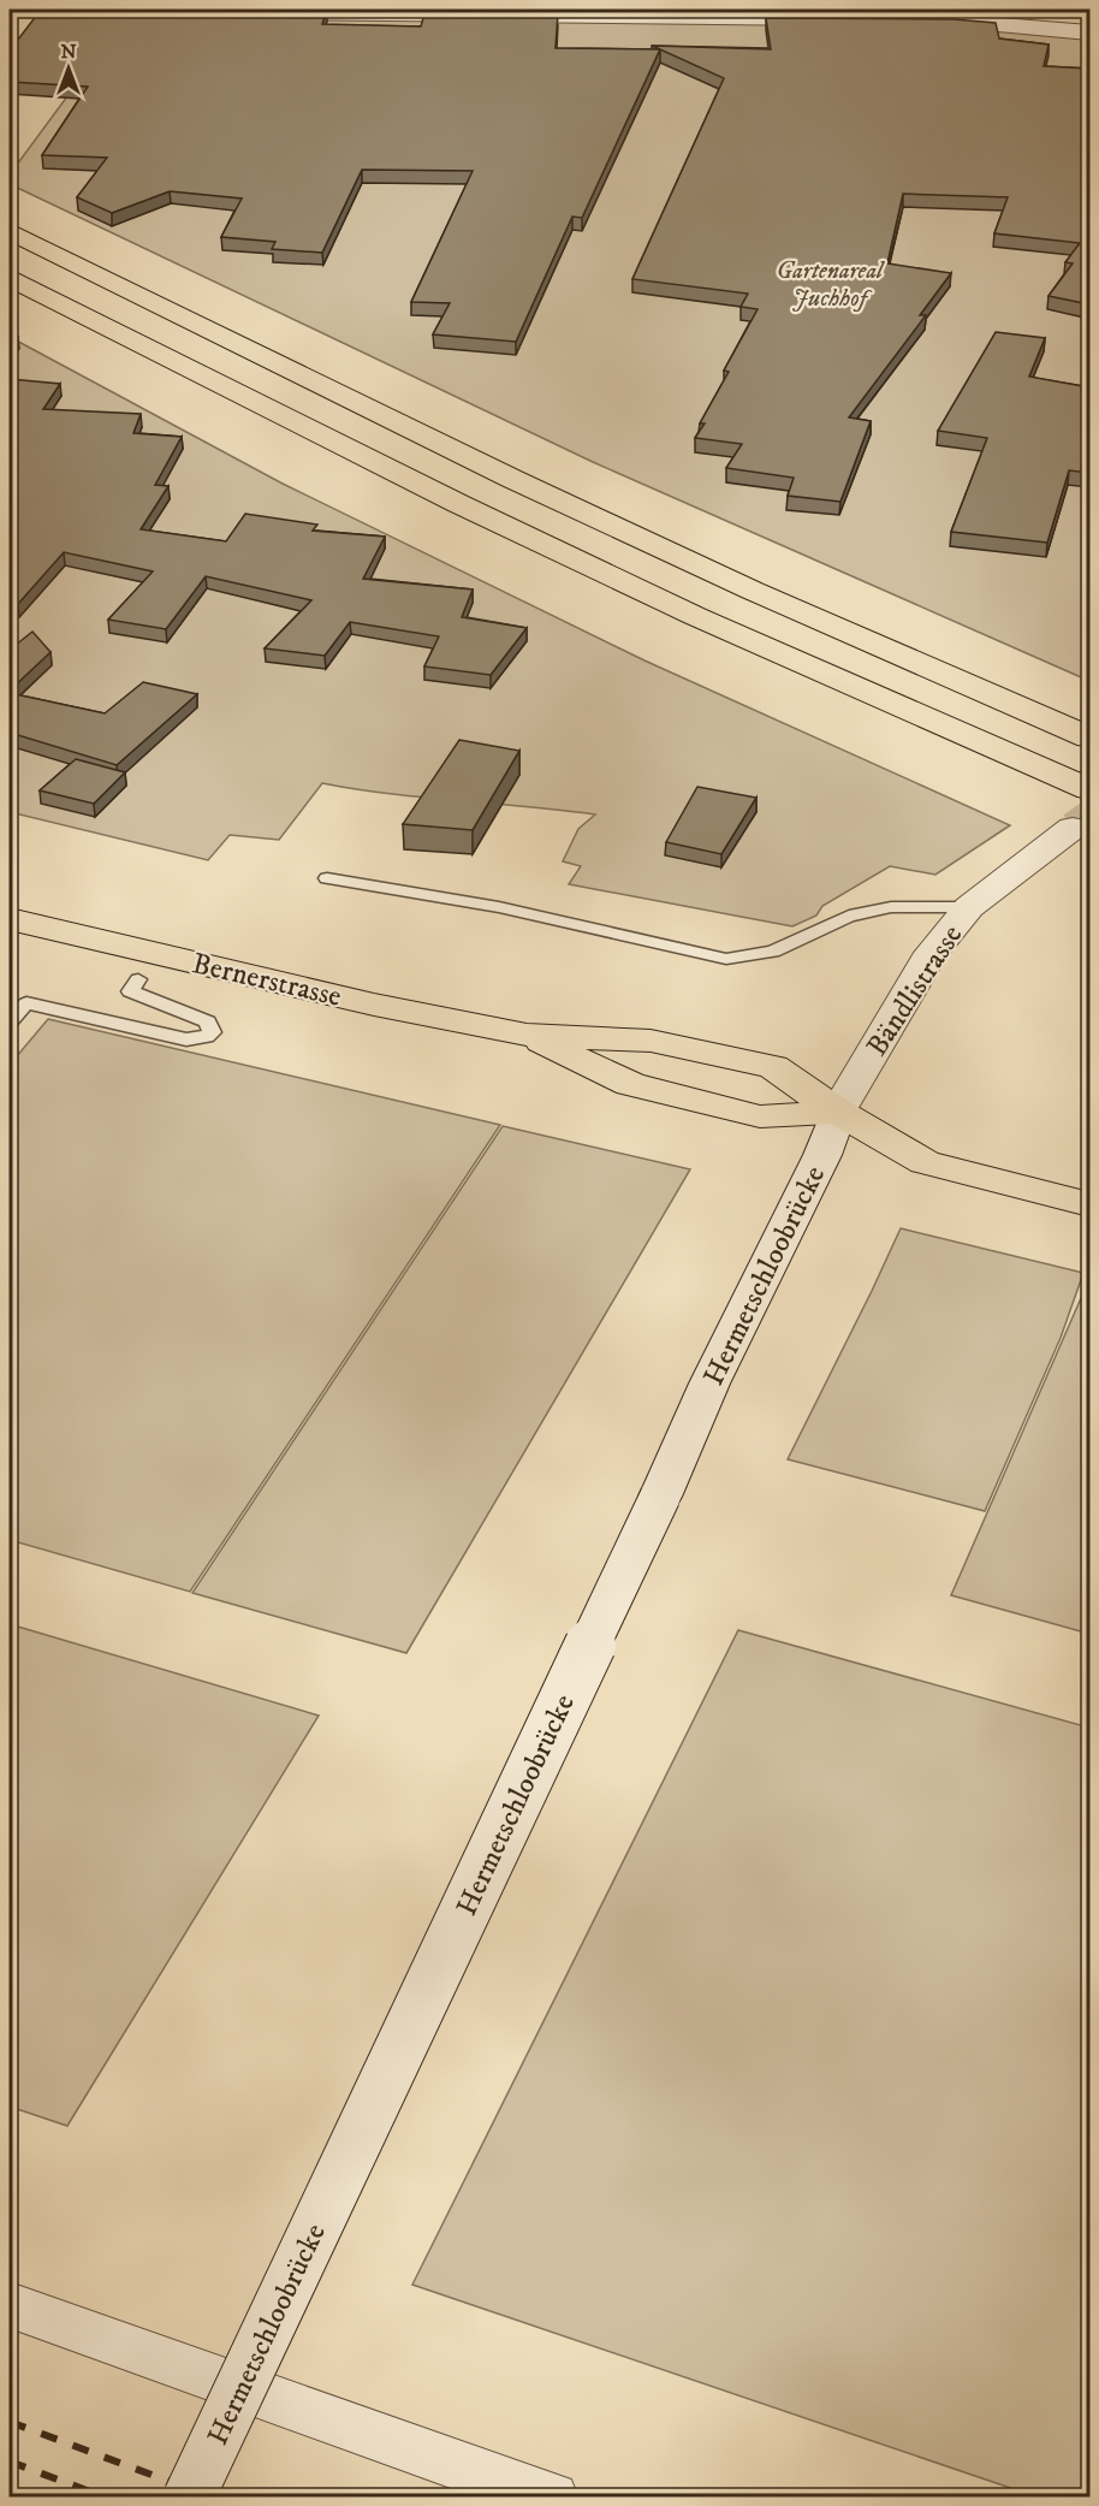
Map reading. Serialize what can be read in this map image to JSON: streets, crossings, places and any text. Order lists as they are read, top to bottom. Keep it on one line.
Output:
{"streets":{"main road":["Bernerstrasse"],"street":["Bändlistrasse","Hermetschloobrücke"]},"crossings":[["Bernerstrasse","Bändlistrasse"],["Bernerstrasse","Hermetschloobrücke"],["Bändlistrasse","Hermetschloobrücke"]],"parks":["Gartenareal Juchhof"],"north":"top"}
